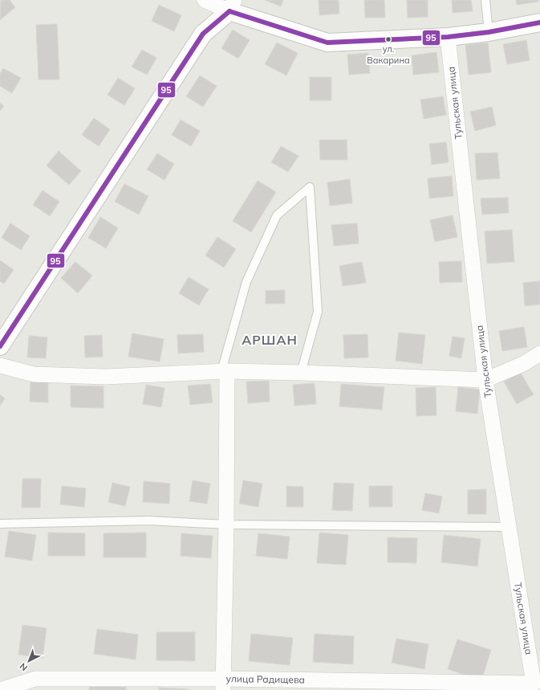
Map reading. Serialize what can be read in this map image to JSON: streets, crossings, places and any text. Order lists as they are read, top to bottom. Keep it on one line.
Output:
{"streets":{"street":["Тульская улица","улица Радищева"]},"crossings":[["Тульская улица","улица Радищева"]],"districts":["АРШАН"],"places":["ул. Вакарина"],"lines":["transit line 95"],"north":"bottom left"}
